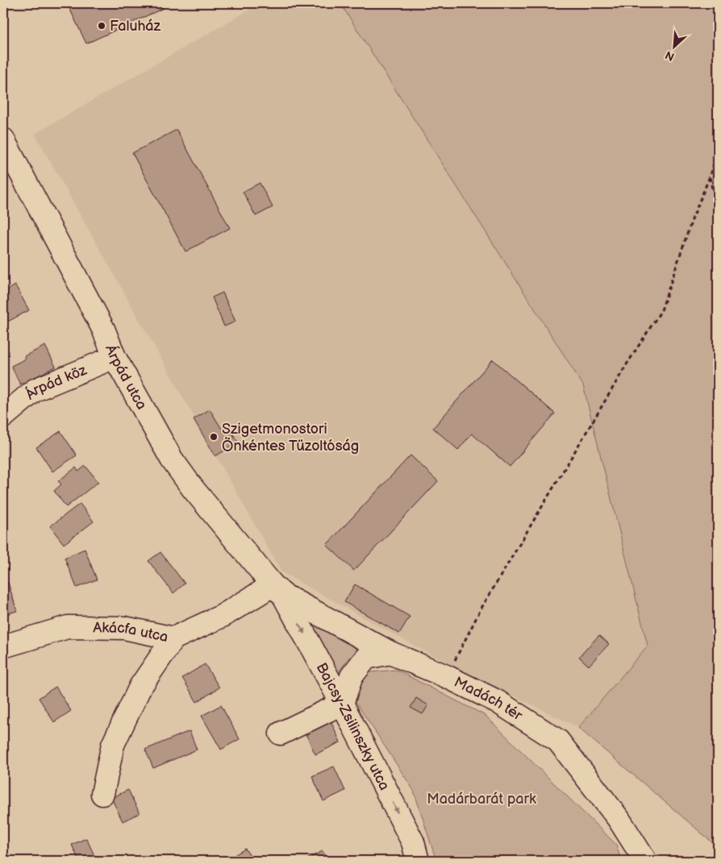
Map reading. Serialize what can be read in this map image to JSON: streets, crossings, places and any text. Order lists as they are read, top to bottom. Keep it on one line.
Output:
{"streets":{"street":["Árpád utca","Árpád köz","Akácfa utca","Madách tér","Bajcsy-Zsilinszky utca"]},"crossings":[["Árpád utca","Árpád köz"],["Árpád utca","Akácfa utca"],["Árpád utca","Madách tér"],["Árpád utca","Bajcsy-Zsilinszky utca"],["Akácfa utca","Madách tér"],["Akácfa utca","Bajcsy-Zsilinszky utca"],["Madách tér","Bajcsy-Zsilinszky utca"]],"one_way":["Bajcsy-Zsilinszky utca"],"parks":["Madárbarát park"],"places":["Faluház","Szigetmonostori Önkéntes Tűzoltóság"],"north":"bottom left"}
